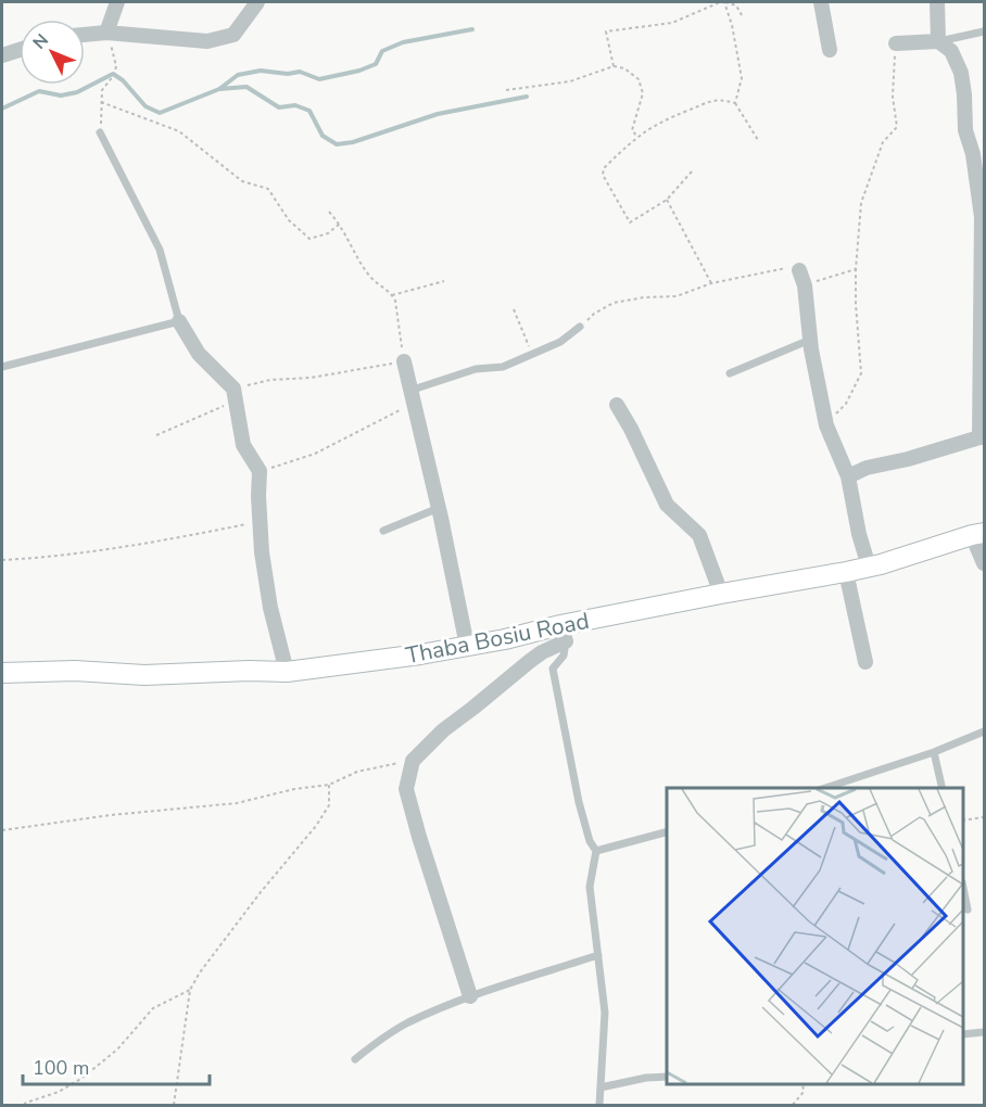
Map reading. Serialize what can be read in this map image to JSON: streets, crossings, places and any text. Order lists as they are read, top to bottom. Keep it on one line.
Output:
{"streets":{"street":["Thaba Bosiu Road"]},"scale_bar":"100 m","north":"top left"}
